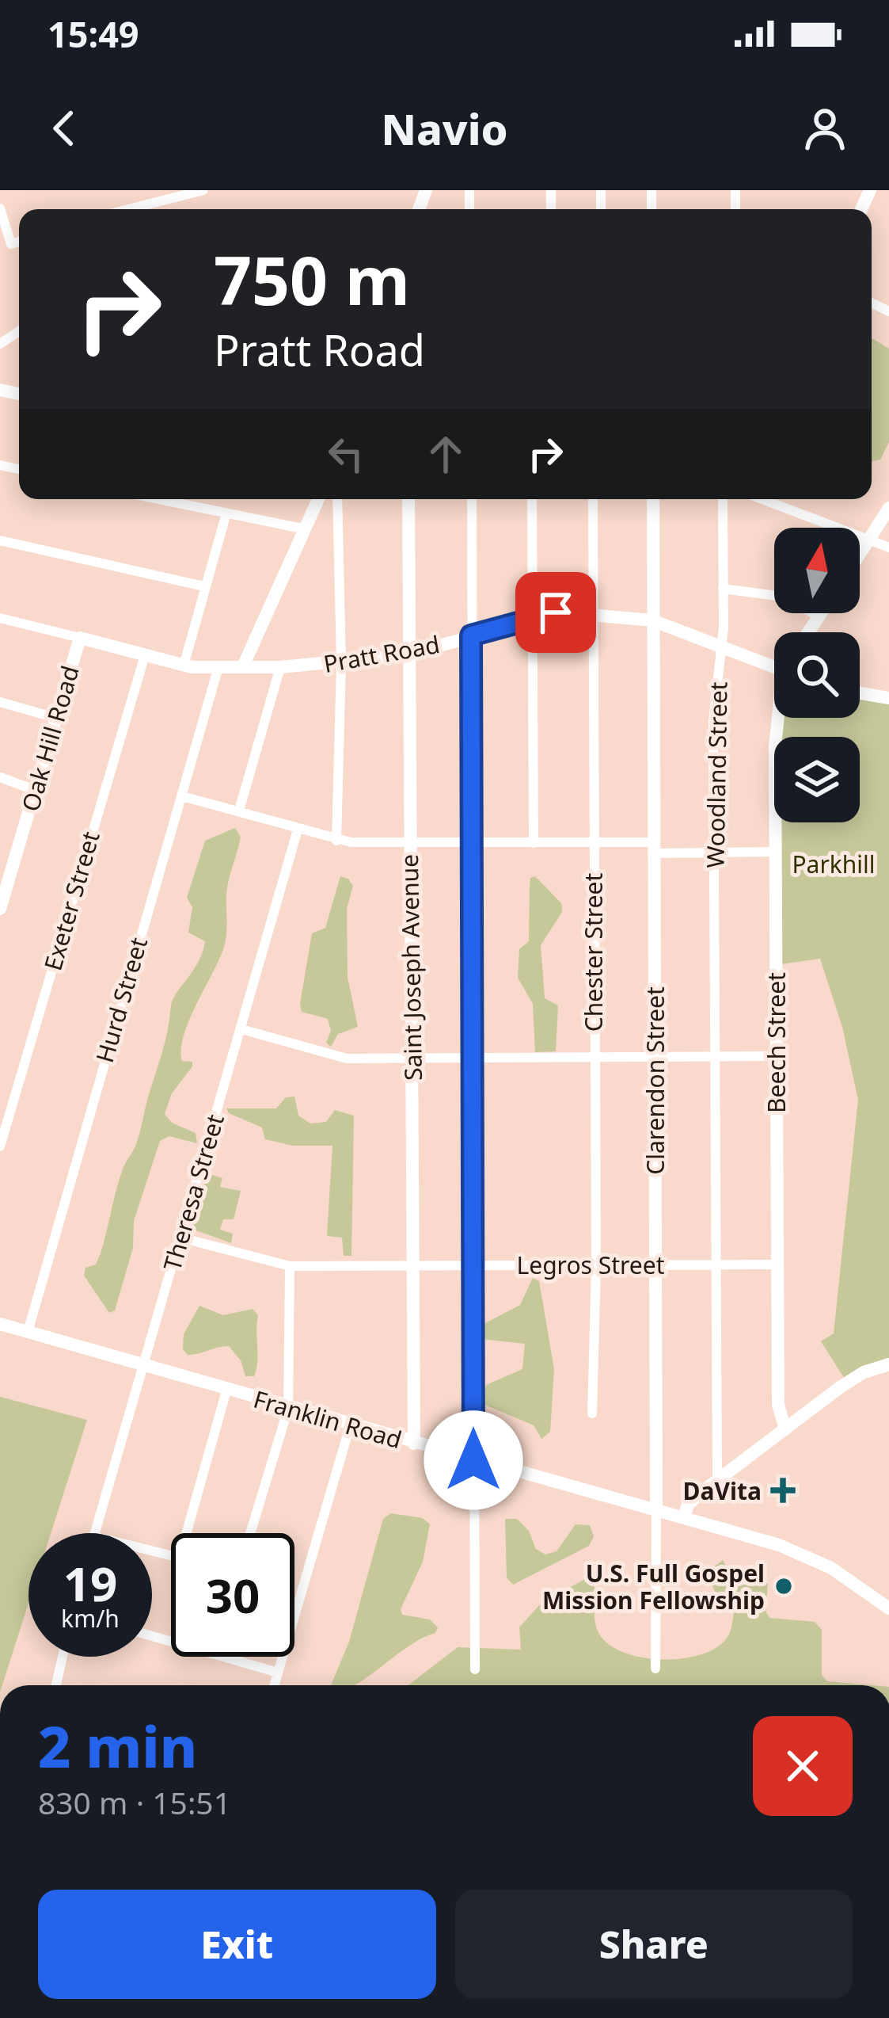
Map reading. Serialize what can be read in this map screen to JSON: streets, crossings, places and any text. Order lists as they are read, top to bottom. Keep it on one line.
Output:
{"streets":{"street":["Pratt Road","Oak Hill Road","Woodland Street","Exeter Street","Chester Street","Saint Joseph Avenue","Hurd Street","Beech Street","Clarendon Street","Theresa Street","Legros Street","Franklin Road"]},"crossings":[["Pratt Road","Oak Hill Road"],["Pratt Road","Woodland Street"],["Pratt Road","Chester Street"],["Pratt Road","Saint Joseph Avenue"],["Pratt Road","Clarendon Street"],["Oak Hill Road","Exeter Street"],["Oak Hill Road","Hurd Street"],["Woodland Street","Legros Street"],["Chester Street","Legros Street"],["Saint Joseph Avenue","Legros Street"],["Saint Joseph Avenue","Franklin Road"],["Hurd Street","Franklin Road"],["Beech Street","Legros Street"],["Clarendon Street","Legros Street"],["Clarendon Street","Franklin Road"],["Theresa Street","Legros Street"],["Theresa Street","Franklin Road"]],"parks":["Parkhill"],"places":{"health":["DaVita"],"other":["U.S. Full Gospel Mission Fellowship"]},"north":"top","page":{"status":"15:49","header":"Navio","turn":["750 m","Pratt Road"],"speed":"19 km/h","limit":"30","heading":["2 min","830 m · 15:51"],"buttons":["Exit","Share"]}}
